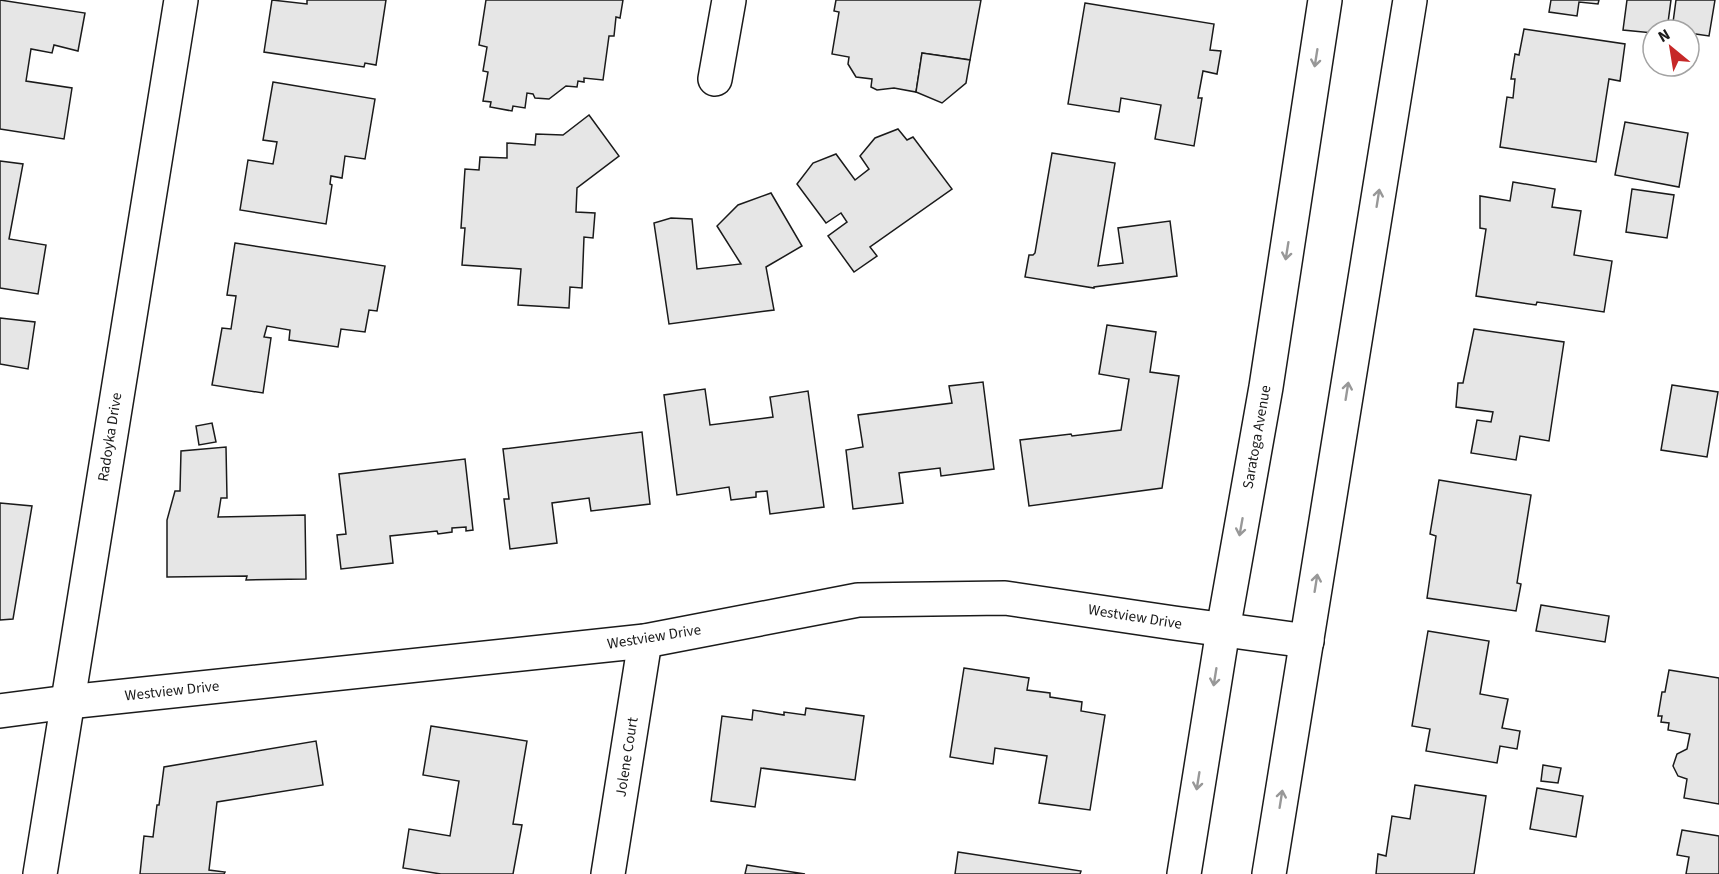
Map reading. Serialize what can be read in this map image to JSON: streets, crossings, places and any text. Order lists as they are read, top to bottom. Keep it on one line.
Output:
{"streets":{"main road":["Radoyka Drive","Saratoga Avenue","Westview Drive","Jolene Court"]},"crossings":[["Radoyka Drive","Westview Drive"],["Saratoga Avenue","Westview Drive"],["Westview Drive","Jolene Court"]],"north":"top left"}
